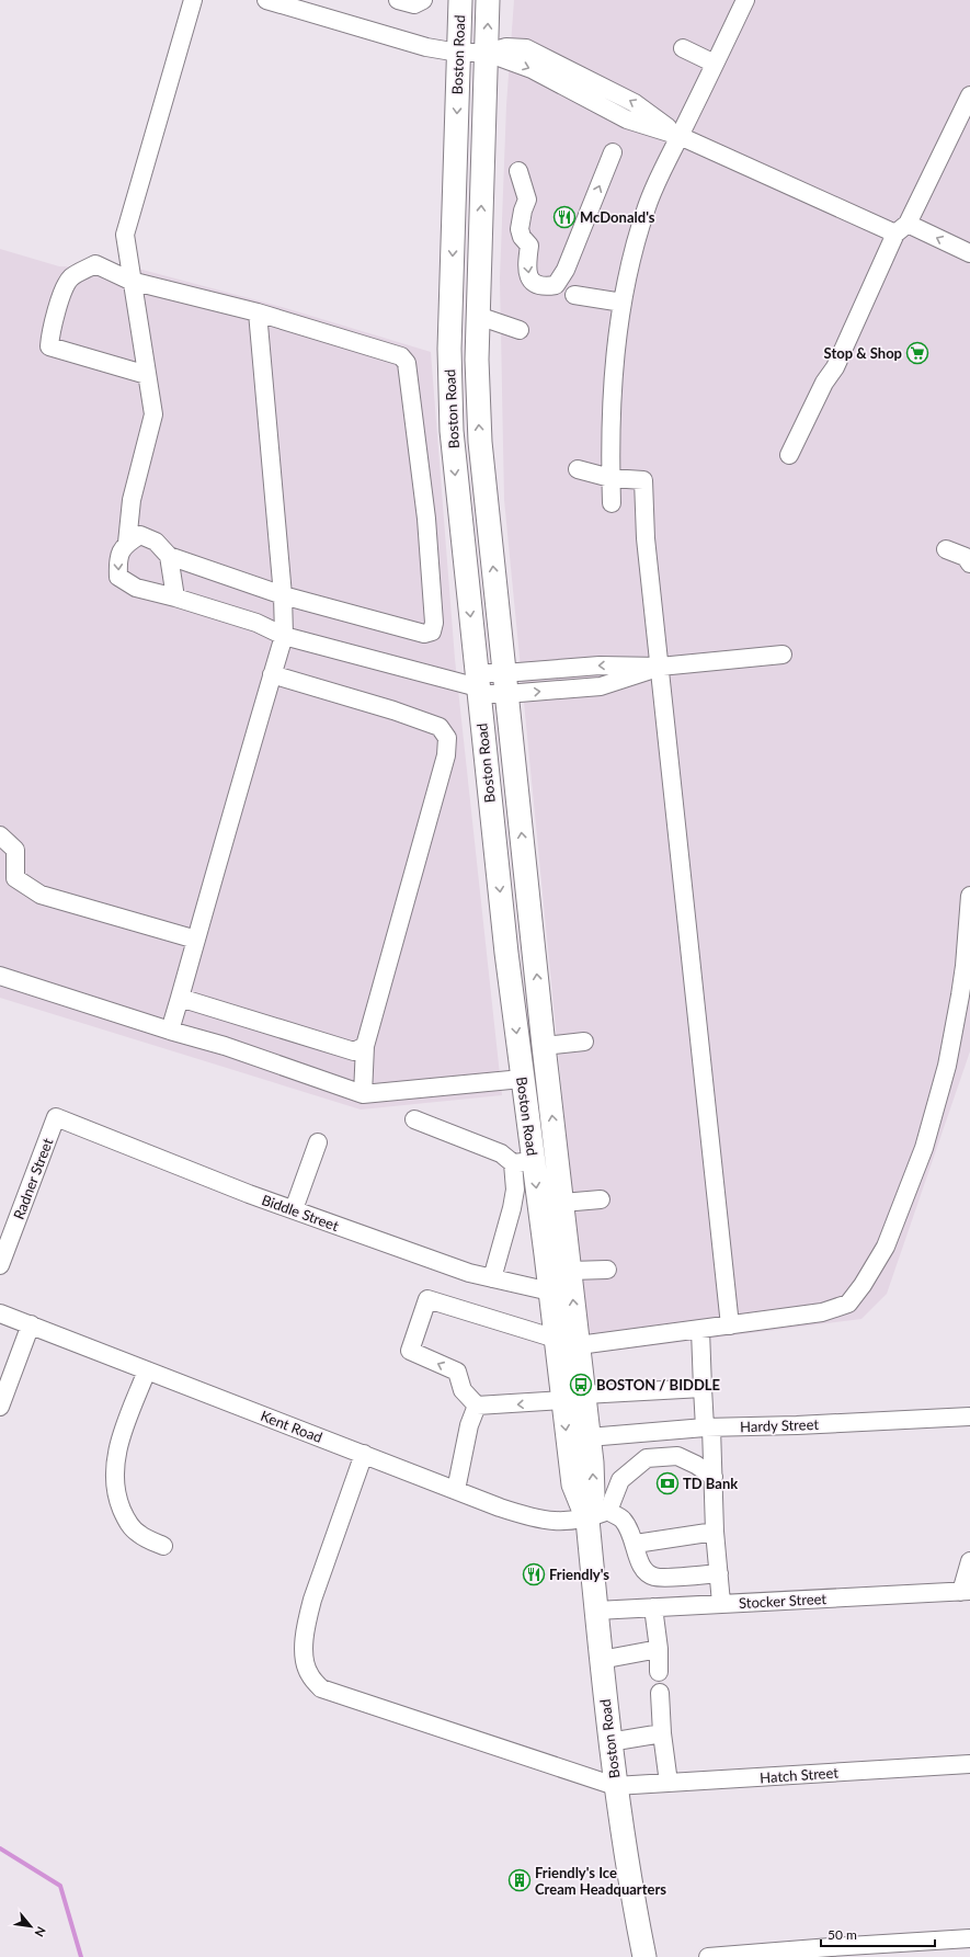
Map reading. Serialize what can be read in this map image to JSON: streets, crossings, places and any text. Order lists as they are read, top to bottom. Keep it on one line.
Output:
{"streets":{"main road":["Boston Road"],"street":["Radner Street","Biddle Street","Hardy Street","Kent Road","Stocker Street","Hatch Street"]},"crossings":[["Boston Road","Biddle Street"],["Boston Road","Hardy Street"],["Boston Road","Kent Road"],["Boston Road","Stocker Street"],["Boston Road","Hatch Street"],["Radner Street","Biddle Street"]],"places":{"restaurant":["McDonald's","Friendly's"],"supermarket":["Stop & Shop"],"bus stop":["BOSTON / BIDDLE"],"bank":["TD Bank"],"building":["Friendly's Ice Cream Headquarters"]},"scale_bar":"50 m","north":"bottom right"}
